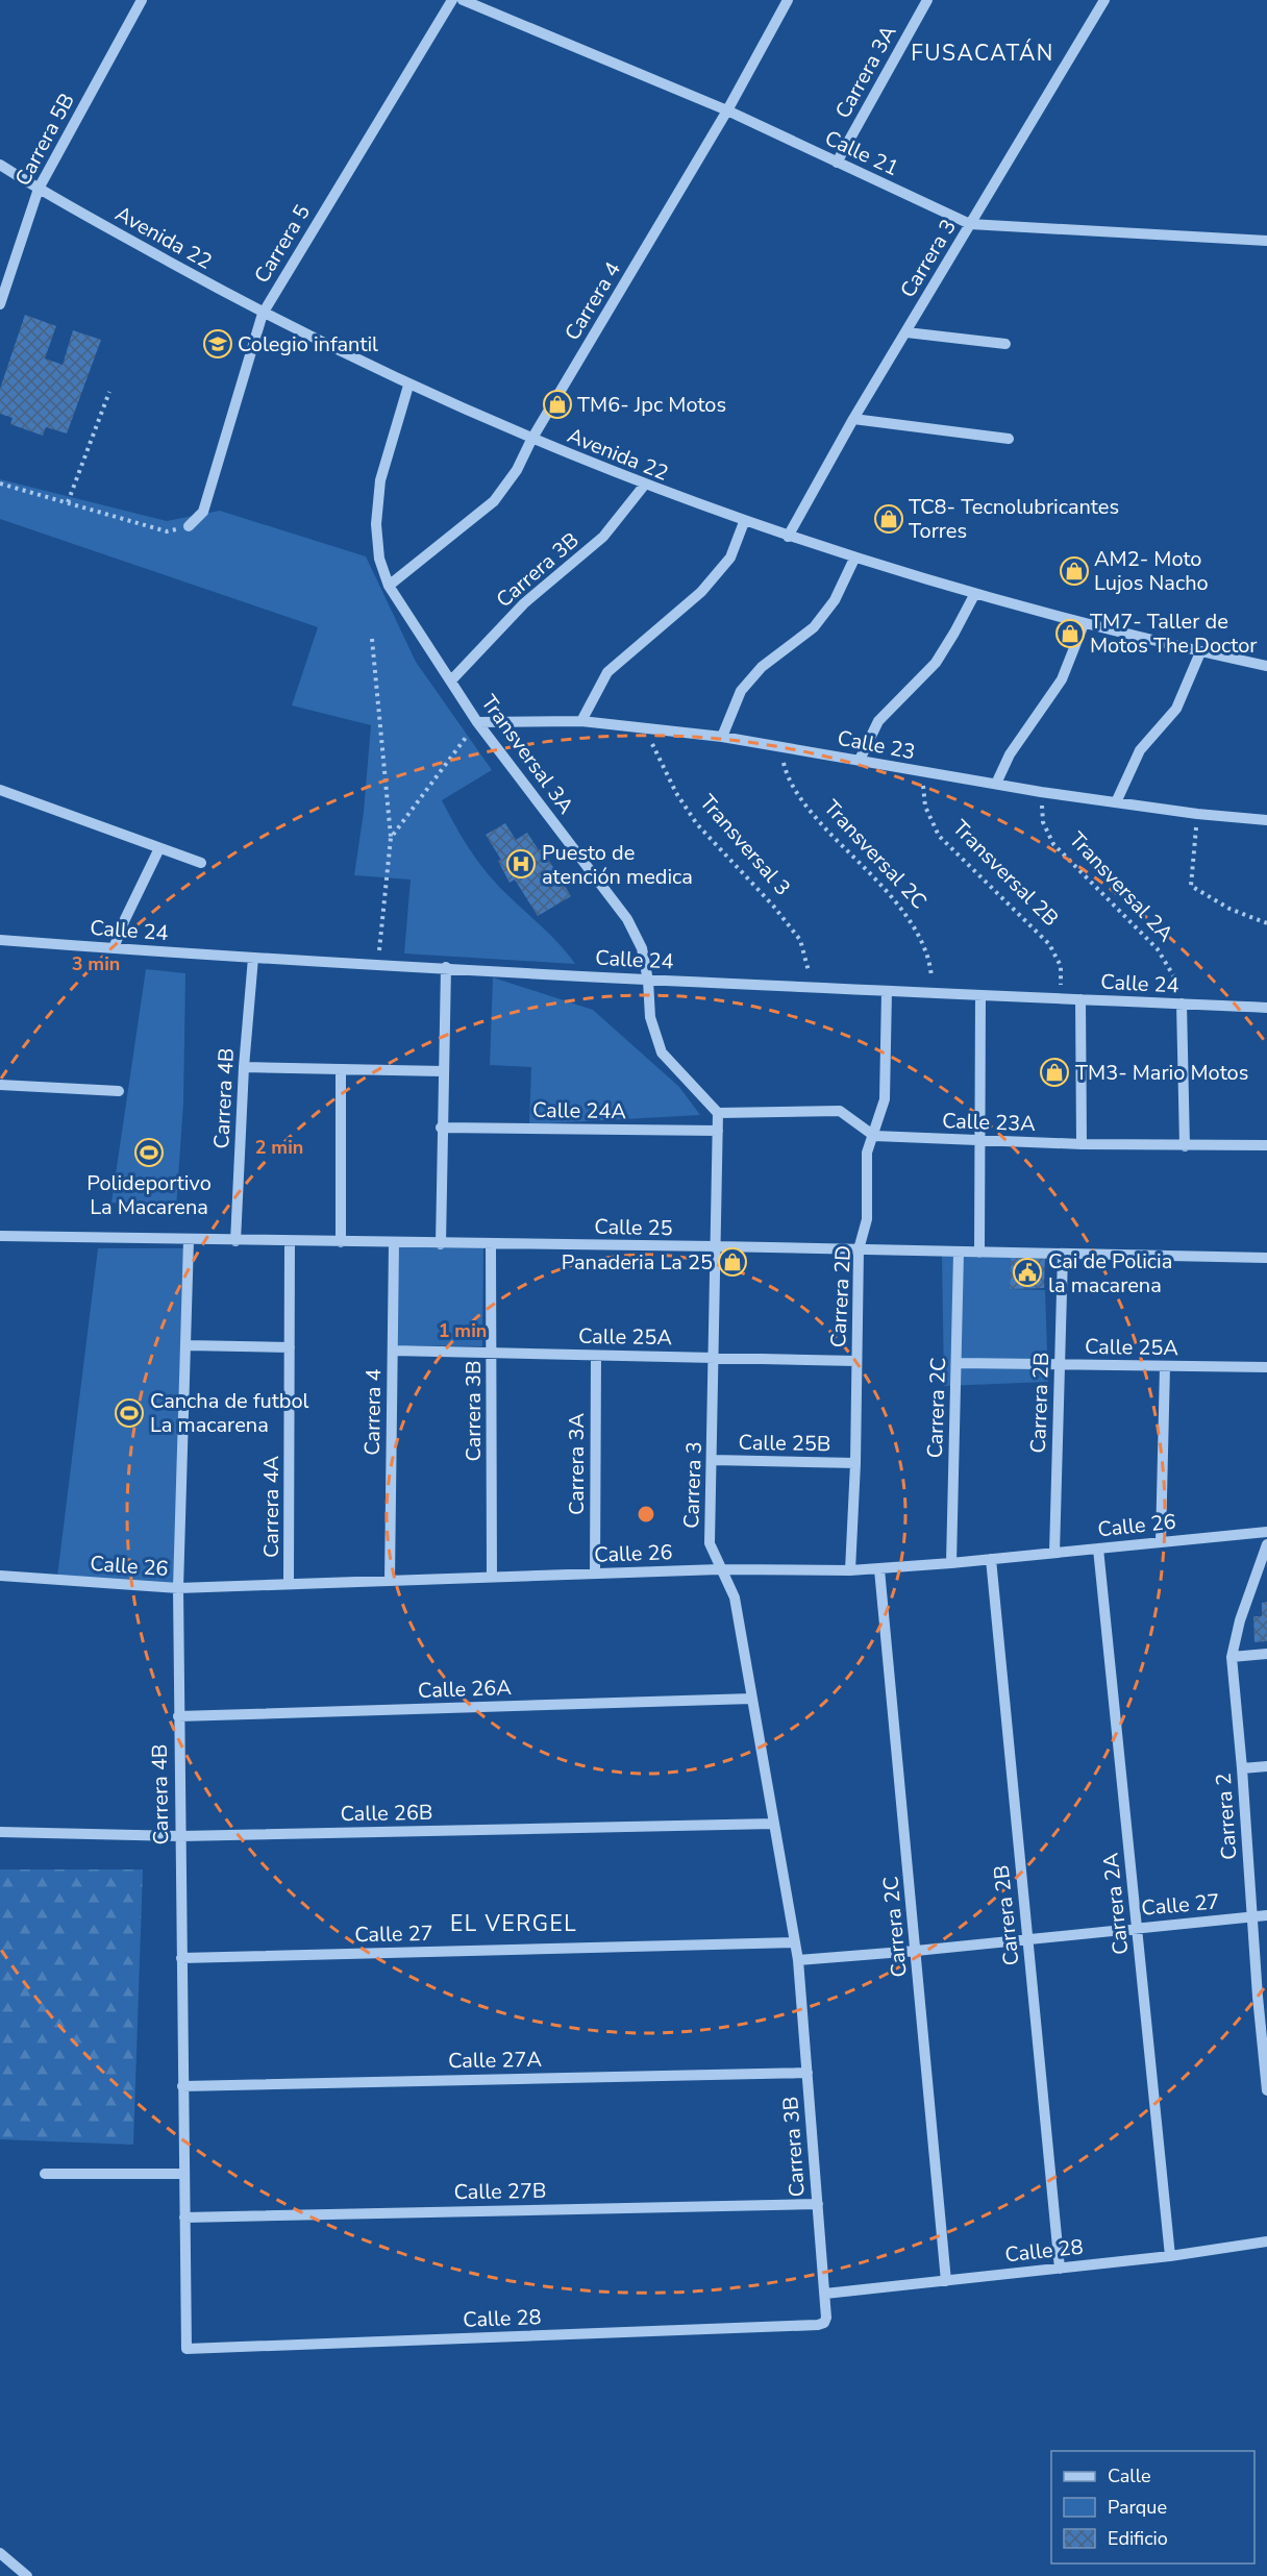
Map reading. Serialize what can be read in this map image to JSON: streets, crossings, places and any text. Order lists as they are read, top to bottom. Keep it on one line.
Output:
{"streets":{"street":["Carrera 3A","Carrera 5B","Calle 21","Avenida 22","Carrera 5","Carrera 3","Carrera 4","Carrera 3B","Calle 23","Transversal 3A","Calle 24","Carrera 4B","Calle 24A","Calle 23A","Calle 25","Carrera 2D","Calle 25A","Carrera 2B","Carrera 2C","Calle 25B","Carrera 4A","Calle 26","Calle 26A","Calle 26B","Carrera 2","Carrera 2A","Calle 27","Calle 27A","Calle 27B","Calle 28"],"path":["Transversal 3","Transversal 2C","Transversal 2B","Transversal 2A"]},"crossings":[["Carrera 3A","Calle 21"],["Carrera 3A","Calle 25A"],["Carrera 3A","Calle 26"],["Carrera 5B","Avenida 22"],["Calle 21","Carrera 3"],["Calle 21","Carrera 4"],["Avenida 22","Carrera 5"],["Avenida 22","Carrera 3"],["Avenida 22","Carrera 4"],["Avenida 22","Carrera 3B"],["Avenida 22","Transversal 3A"],["Carrera 3","Carrera 3B"],["Carrera 3","Calle 24A"],["Carrera 3","Calle 25"],["Carrera 3","Calle 25A"],["Carrera 3","Calle 25B"],["Carrera 3","Calle 26"],["Carrera 3","Calle 26A"],["Carrera 3","Calle 26B"],["Carrera 3","Calle 27"],["Carrera 4","Transversal 3A"],["Carrera 4","Calle 25"],["Carrera 4","Calle 25A"],["Carrera 4","Calle 26"],["Carrera 3B","Transversal 3A"],["Carrera 3B","Calle 25"],["Carrera 3B","Calle 25A"],["Carrera 3B","Calle 26"],["Carrera 3B","Calle 27"],["Carrera 3B","Calle 27A"],["Carrera 3B","Calle 27B"],["Carrera 3B","Calle 28"],["Calle 23","Transversal 3A"],["Calle 23","Transversal 3"],["Calle 23","Transversal 2C"],["Calle 23","Transversal 2B"],["Calle 23","Transversal 2A"],["Transversal 3A","Calle 24"],["Transversal 3","Calle 24"],["Transversal 2C","Calle 24"],["Transversal 2B","Calle 24"],["Transversal 2A","Calle 24"],["Calle 24","Carrera 4B"],["Calle 24","Carrera 2D"],["Carrera 4B","Calle 25"],["Carrera 4B","Calle 26"],["Carrera 4B","Calle 26A"],["Carrera 4B","Calle 26B"],["Carrera 4B","Calle 27"],["Carrera 4B","Calle 27A"],["Carrera 4B","Calle 27B"],["Carrera 4B","Calle 28"],["Calle 23A","Carrera 2D"],["Calle 25","Carrera 2D"],["Calle 25","Carrera 2B"],["Calle 25","Carrera 2C"],["Calle 25","Carrera 4A"],["Carrera 2D","Calle 25A"],["Carrera 2D","Calle 25B"],["Carrera 2D","Calle 26"],["Calle 25A","Carrera 2B"],["Calle 25A","Carrera 2C"],["Carrera 2B","Calle 26"],["Carrera 2B","Calle 27"],["Carrera 2B","Calle 28"],["Carrera 2C","Calle 26"],["Carrera 2C","Calle 27"],["Carrera 2C","Calle 28"],["Carrera 4A","Calle 26"],["Calle 26","Carrera 2A"],["Carrera 2","Calle 27"],["Carrera 2A","Calle 27"],["Carrera 2A","Calle 28"]],"districts":["FUSACATÁN","EL VERGEL"],"places":{"school or university":["Colegio infantil"],"shop":["TM6- Jpc Motos","TC8- Tecnolubricantes Torres","AM2- Moto Lujos Nacho","TM7- Taller de Motos The Doctor","TM3- Mario Motos","Panaderia La 25"],"hospital":["Puesto de atención medica"],"sports":["Polideportivo La Macarena","Cancha de futbol La macarena"],"public building":["Cai de Policia la macarena"]},"legend":["Calle","Parque","Edificio"],"rings":["3 min","2 min","1 min"]}
